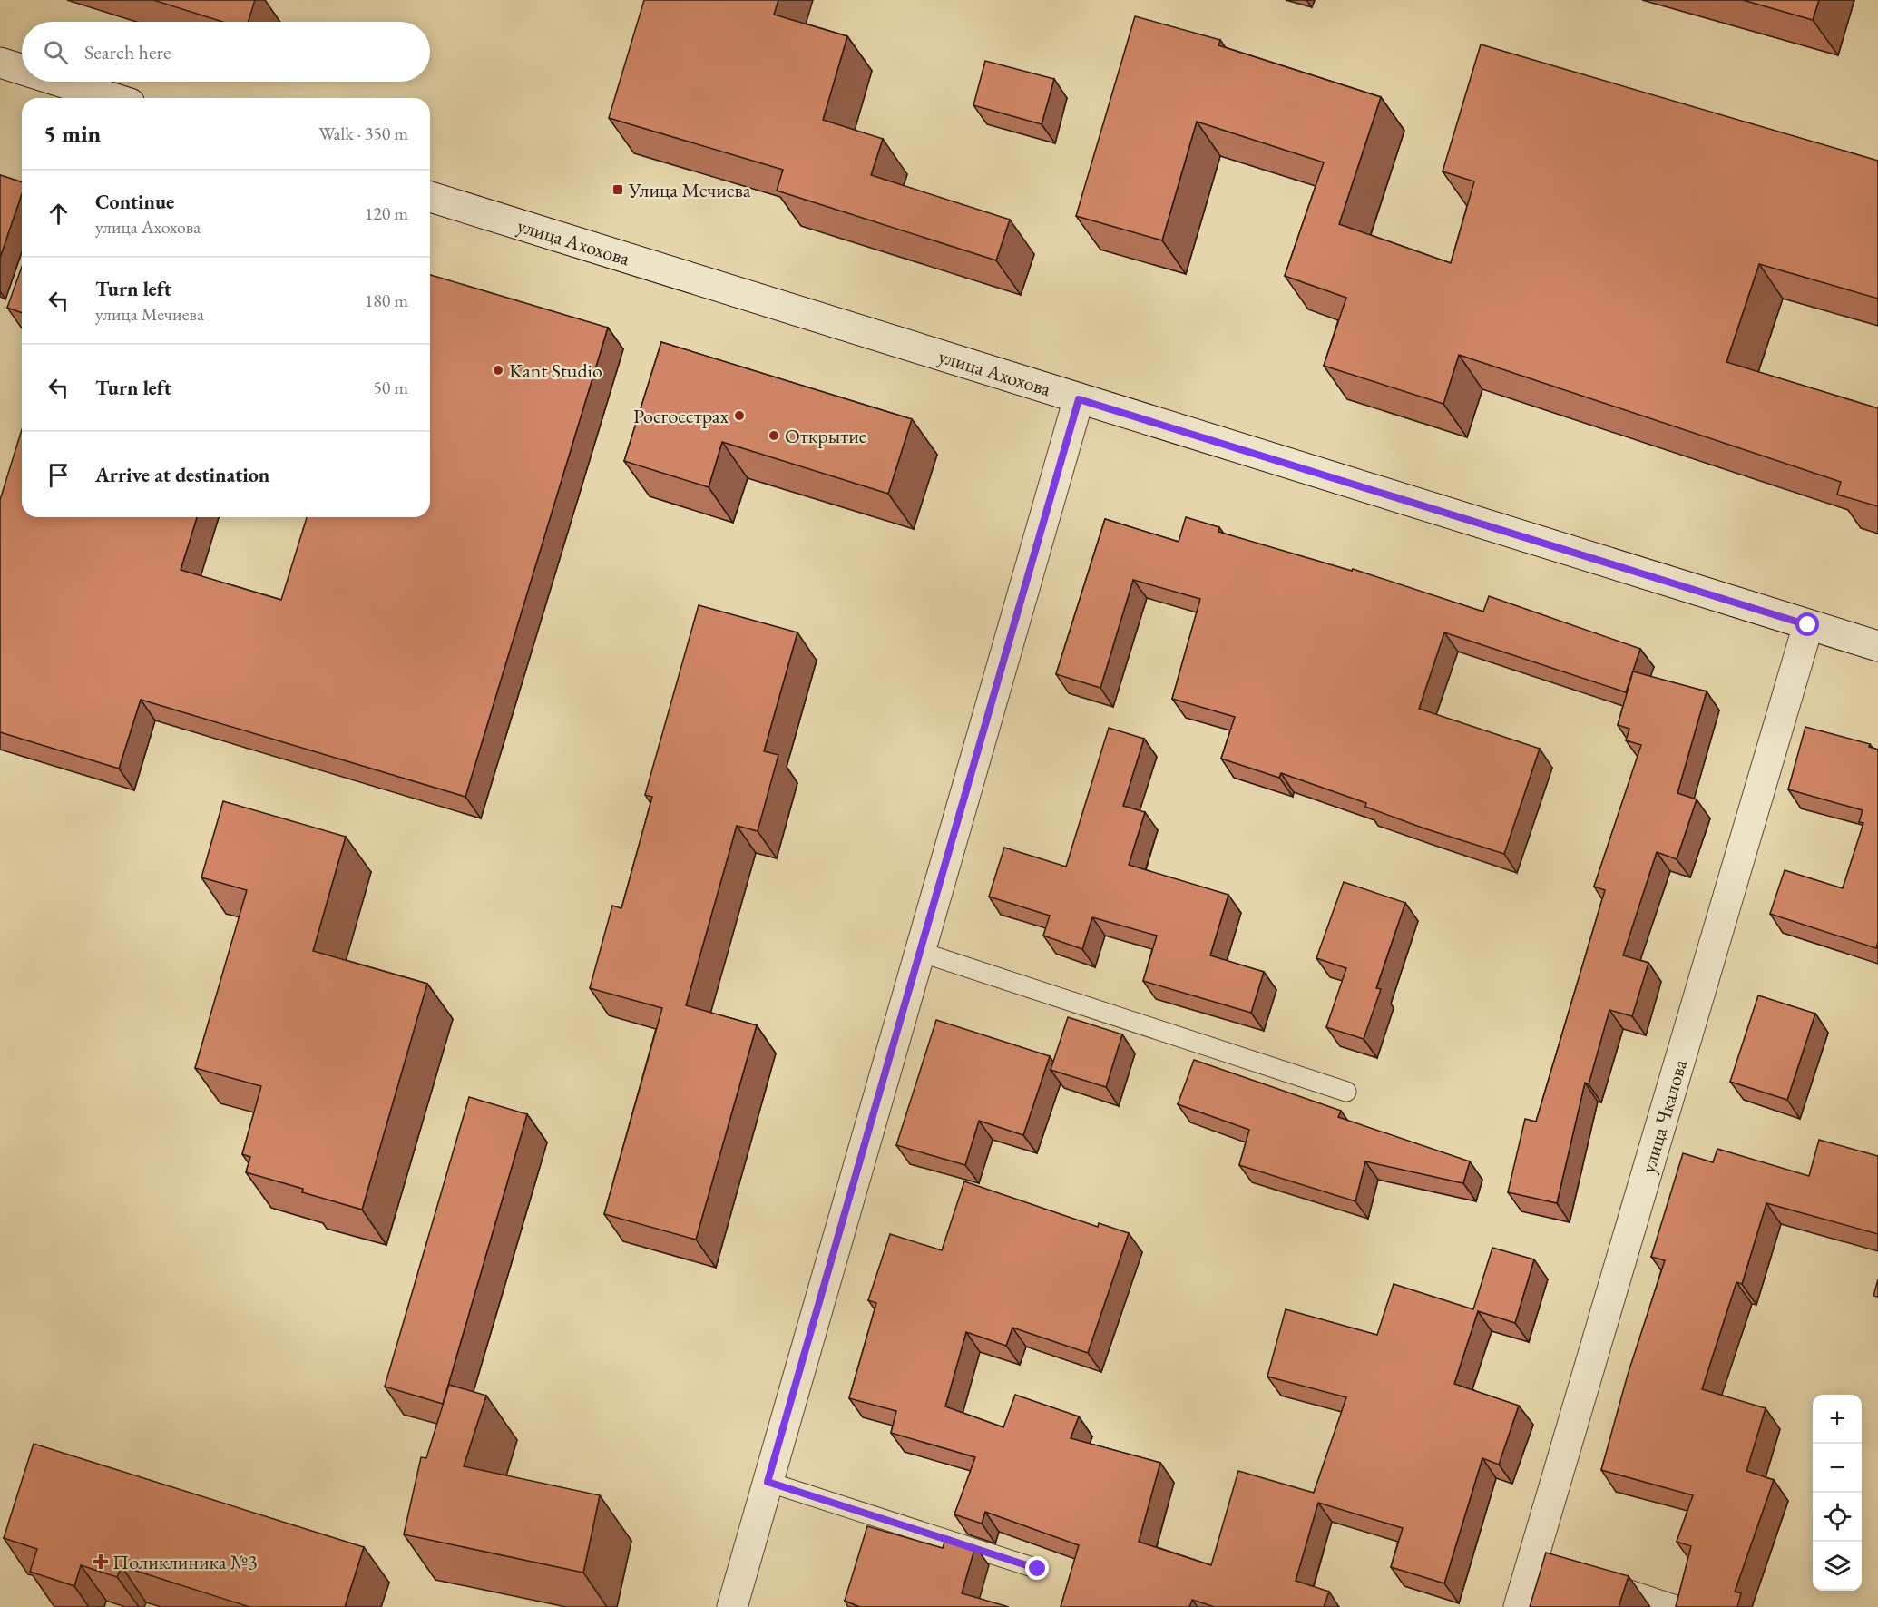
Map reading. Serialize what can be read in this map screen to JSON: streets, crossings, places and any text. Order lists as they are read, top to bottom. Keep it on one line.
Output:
{"streets":{"street":["улица Ахохова","улица Чкалова"]},"crossings":[["улица Ахохова","улица Чкалова"]],"places":{"transit":["Улица Мечиева"],"other":["Kant Studio","Росгосстрах","Открытие"],"health":["Поликлиника №3"]},"page":{"search":"Search here","heading":["5 min","Walk · 350 m"],"list":[["Continue","улица Ахохова","120 m"],["Turn left","улица Мечиева","180 m"],["Turn left","50 m"],"Arrive at destination"],"map_buttons":["+","−"]}}
